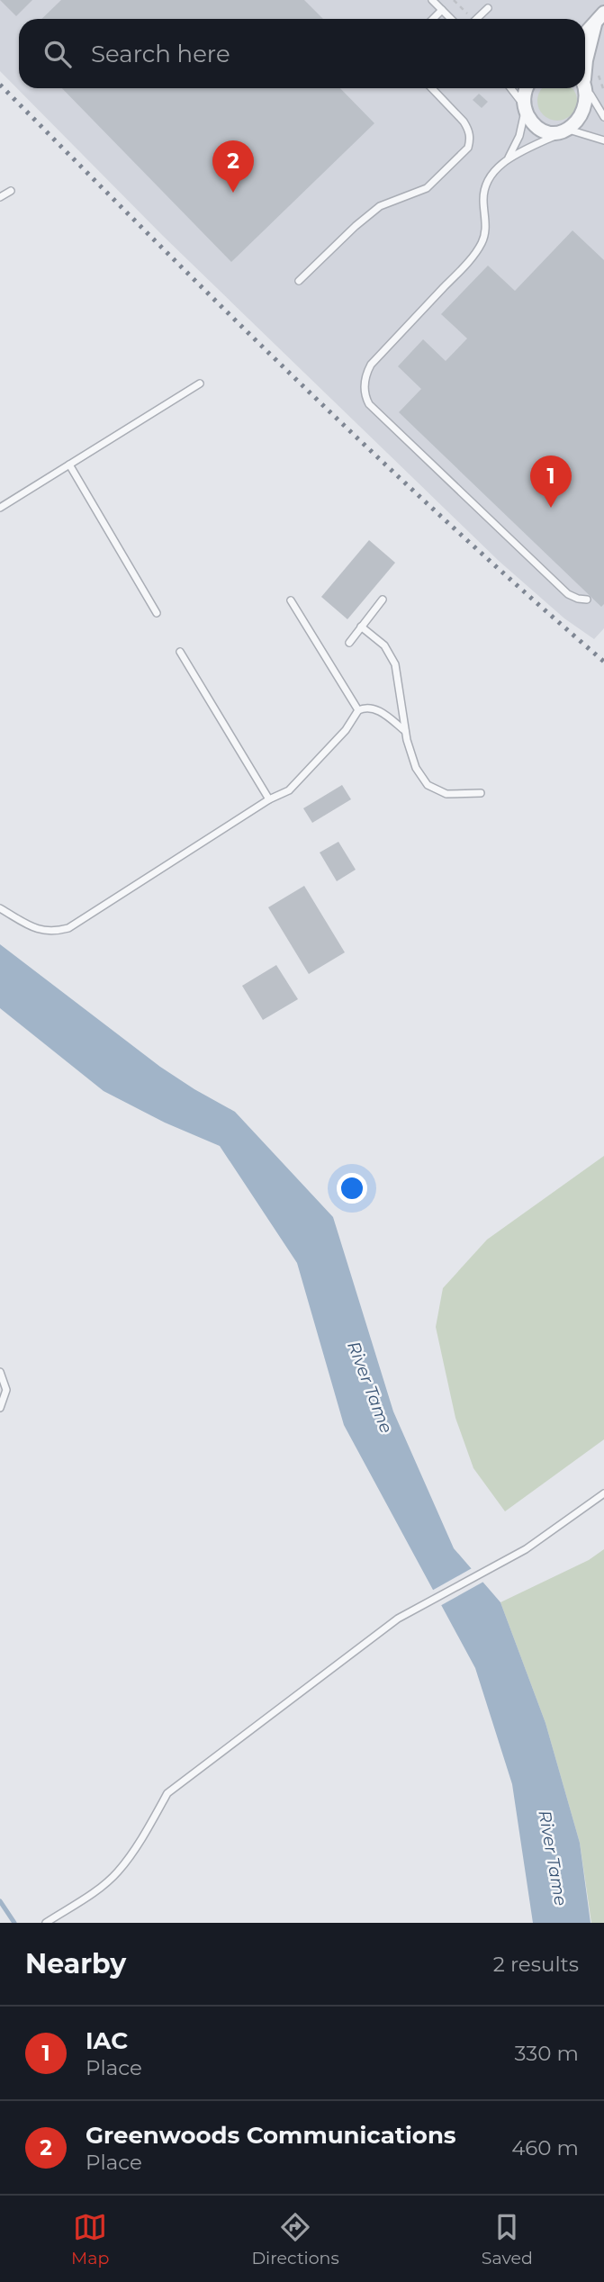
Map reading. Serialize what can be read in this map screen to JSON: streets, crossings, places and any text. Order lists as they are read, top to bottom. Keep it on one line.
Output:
{"water":["River Tame"],"page":{"search":"Search here","pins":["2","1"],"heading":["Nearby","2 results"],"list":[{"mark":"1","name":"IAC","note":"Place","value":"330 m"},{"mark":"2","name":"Greenwoods Communications","note":"Place","value":"460 m"}],"nav":["Map","Directions","Saved"]}}
